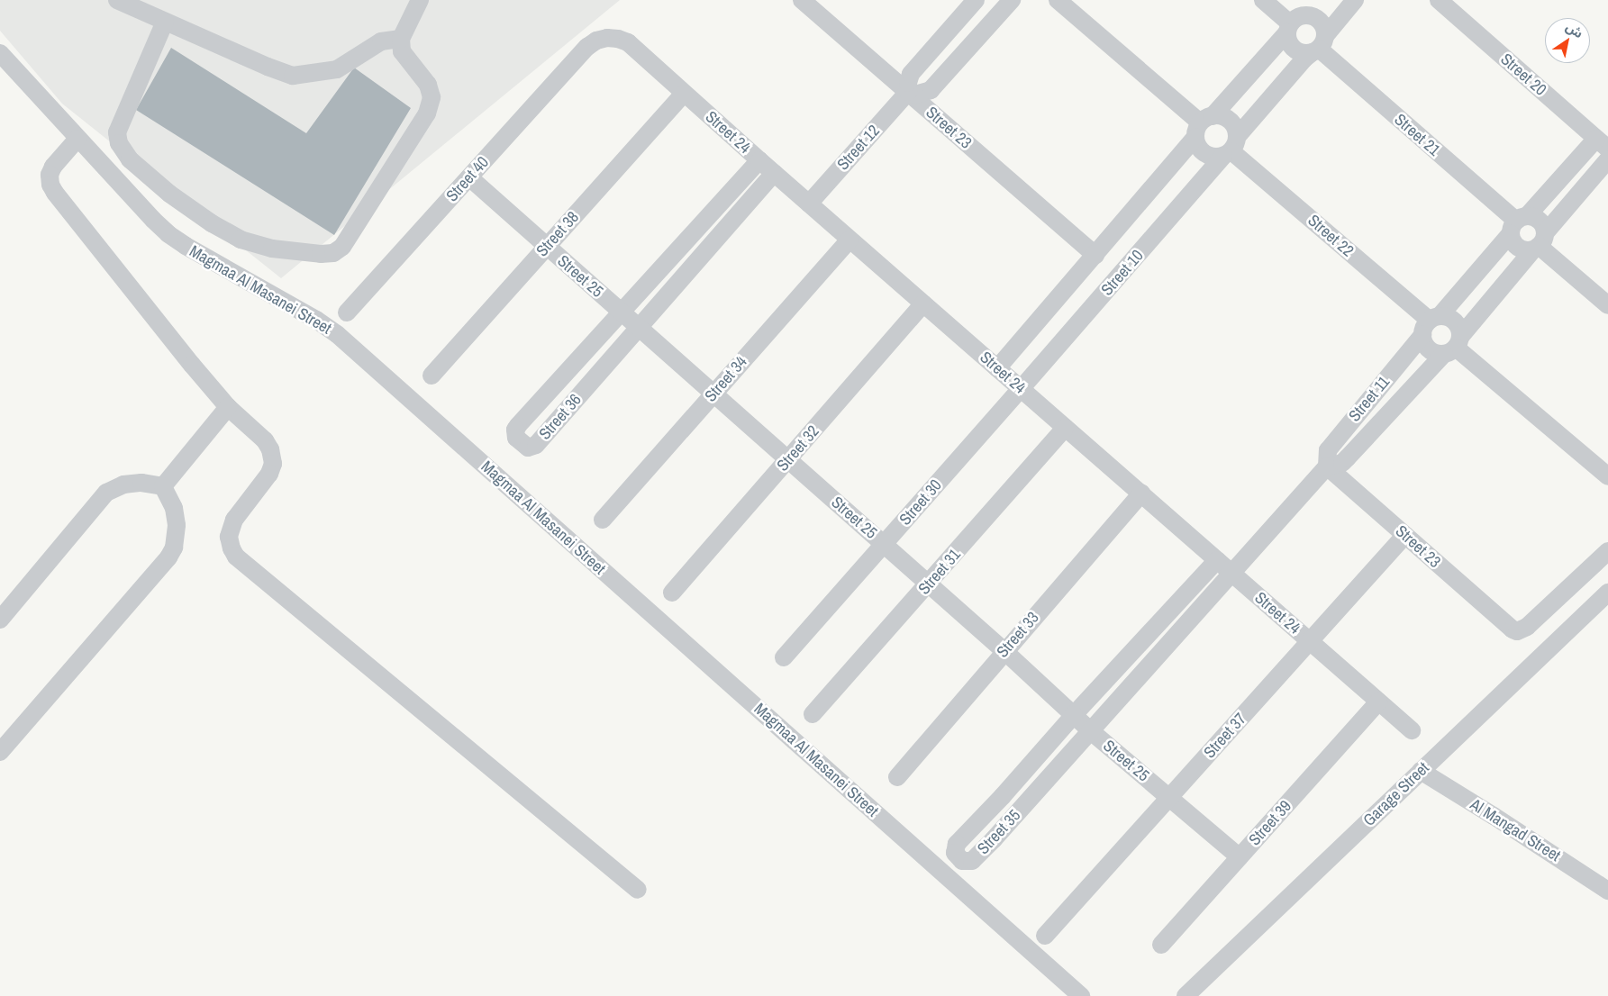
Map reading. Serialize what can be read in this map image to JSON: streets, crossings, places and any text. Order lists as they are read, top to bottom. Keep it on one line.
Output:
{"streets":{"street":["Street 20","Street 23","Street 24","Street 21","Street 12","Street 40","Street 38","Street 22","Street 10","Street 25","Magmaa Al Masanei Street","Street 34","Street 11","Street 36","Street 32","Street 30","Street 31","Street 33","Street 37","Garage Street","Street 39","Al Mangad Street","Street 35"]},"crossings":[["Street 20","Street 11"],["Street 23","Street 12"],["Street 23","Street 10"],["Street 23","Street 11"],["Street 23","Street 37"],["Street 24","Street 12"],["Street 24","Street 40"],["Street 24","Street 38"],["Street 24","Street 10"],["Street 24","Street 34"],["Street 24","Street 11"],["Street 24","Street 36"],["Street 24","Street 32"],["Street 24","Street 30"],["Street 24","Street 31"],["Street 24","Street 33"],["Street 24","Street 37"],["Street 24","Street 39"],["Street 24","Street 35"],["Street 21","Street 10"],["Street 21","Street 11"],["Street 40","Street 25"],["Street 38","Street 25"],["Street 22","Street 10"],["Street 22","Street 11"],["Street 10","Street 30"],["Street 25","Street 34"],["Street 25","Street 36"],["Street 25","Street 32"],["Street 25","Street 30"],["Street 25","Street 31"],["Street 25","Street 33"],["Street 25","Street 37"],["Street 25","Street 39"],["Street 25","Street 35"],["Street 11","Street 35"],["Garage Street","Al Mangad Street"]],"north":"top right"}
